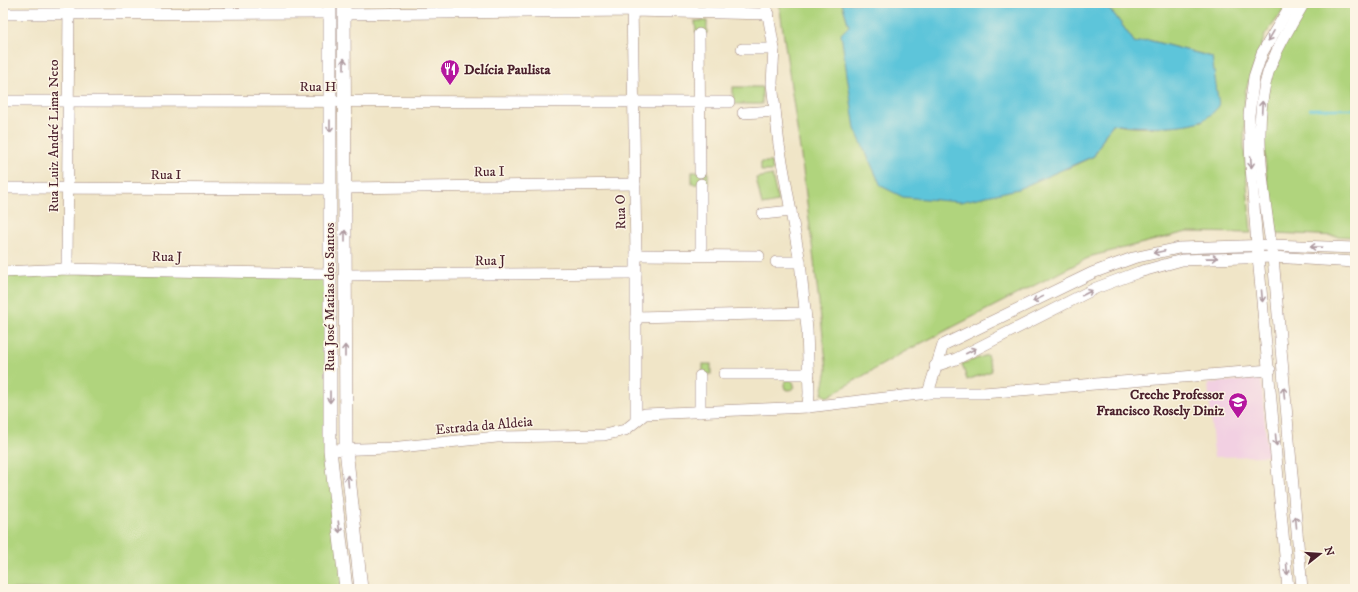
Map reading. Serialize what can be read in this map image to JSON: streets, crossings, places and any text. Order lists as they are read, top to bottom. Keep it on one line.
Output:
{"streets":{"main road":["Rua José Matias dos Santos"],"street":["Rua H","Rua Luiz André Lima Neto","Rua I","Rua O","Rua J","Estrada da Aldeia"]},"crossings":[["Rua H","Rua Luiz André Lima Neto"],["Rua H","Rua O"],["Rua H","Rua José Matias dos Santos"],["Rua Luiz André Lima Neto","Rua I"],["Rua Luiz André Lima Neto","Rua J"],["Rua I","Rua O"],["Rua I","Rua José Matias dos Santos"],["Rua O","Rua J"],["Rua O","Estrada da Aldeia"],["Rua J","Rua José Matias dos Santos"],["Rua José Matias dos Santos","Estrada da Aldeia"]],"places":{"restaurant":["Delícia Paulista"],"school or university":["Creche Professor Francisco Rosely Diniz"]},"north":"right"}
